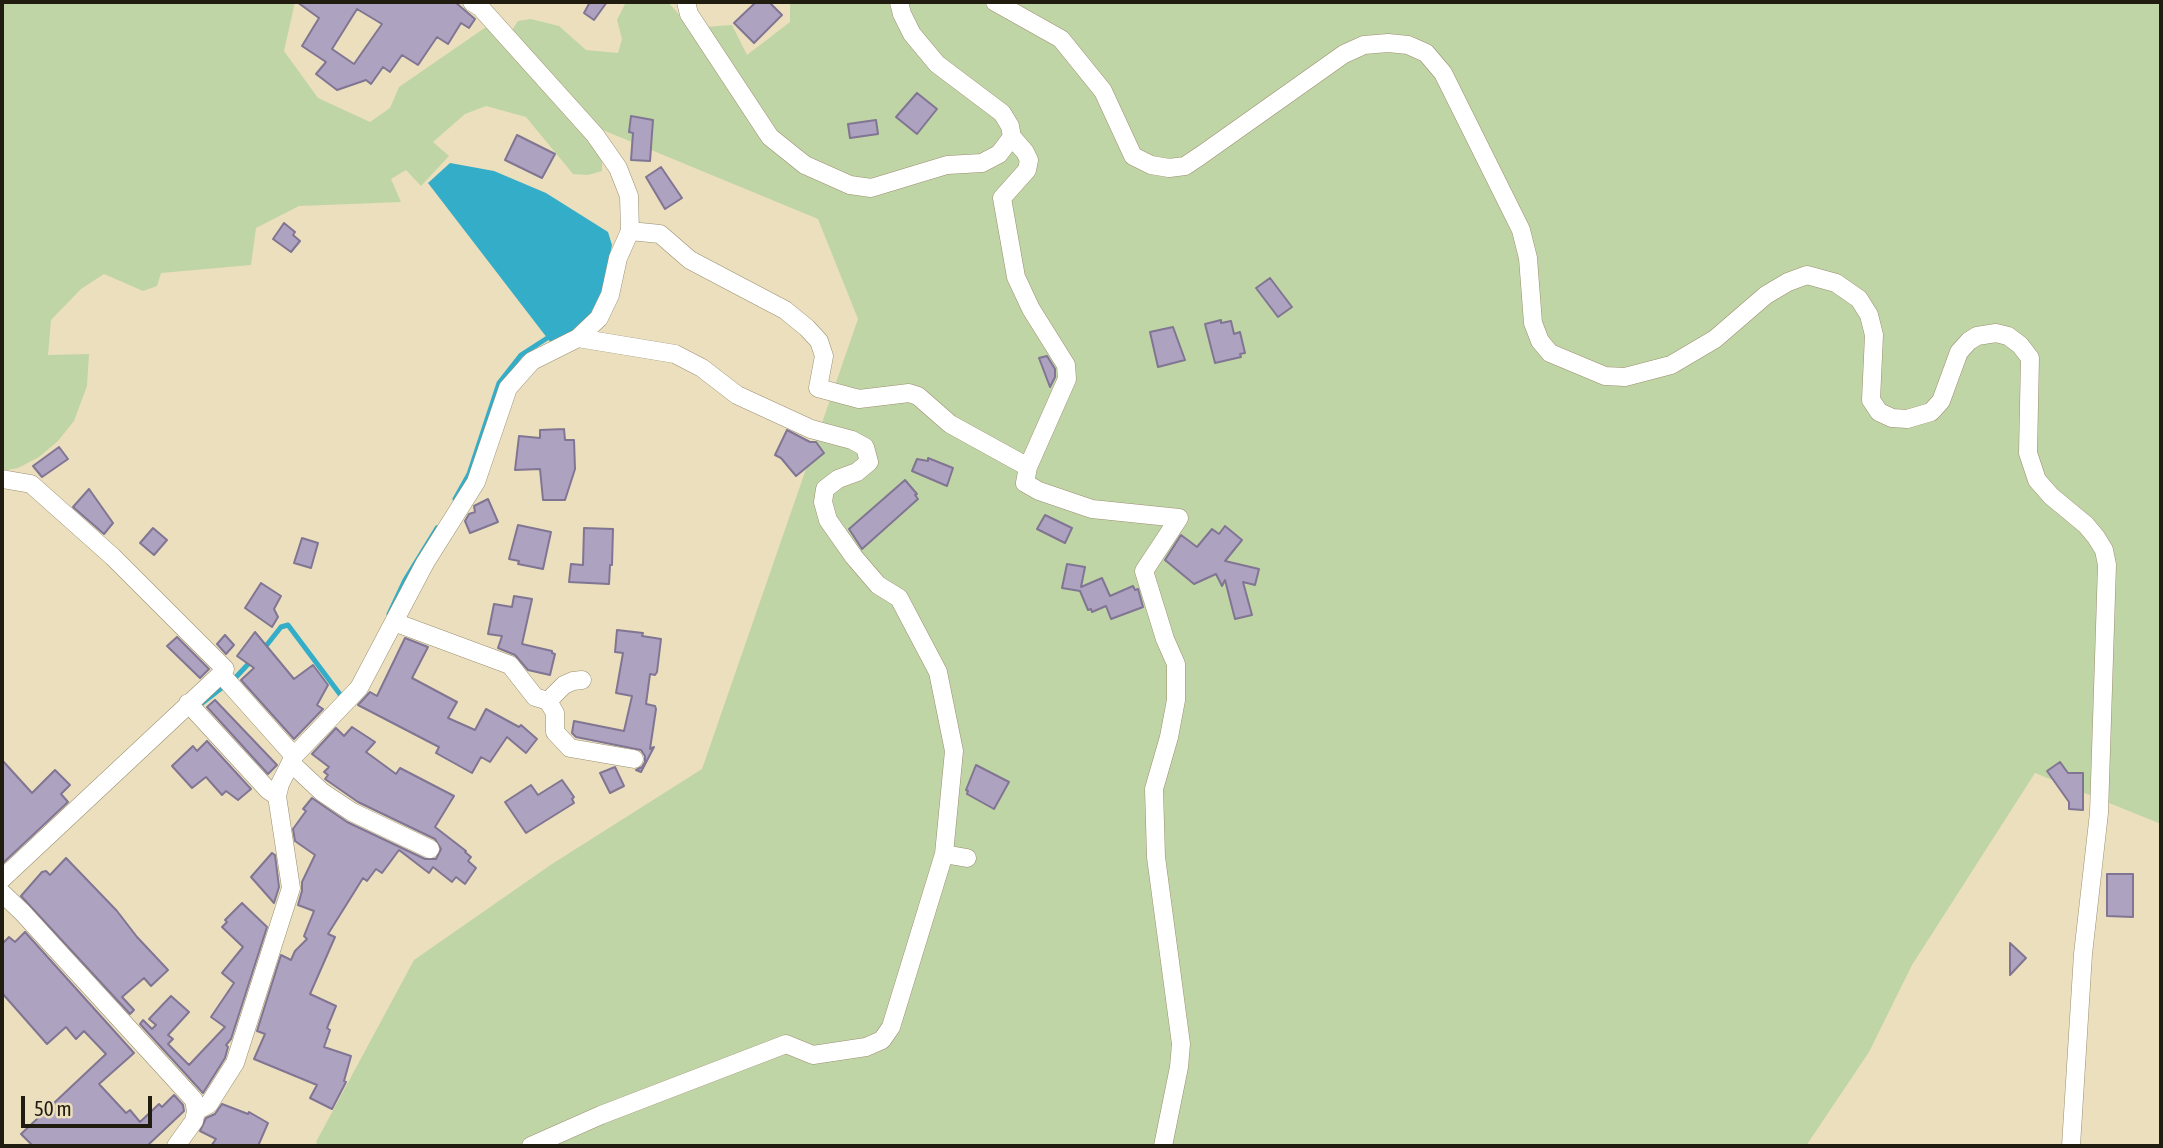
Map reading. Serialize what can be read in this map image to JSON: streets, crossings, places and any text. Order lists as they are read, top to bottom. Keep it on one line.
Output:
{"scale_bar":"50 m"}
